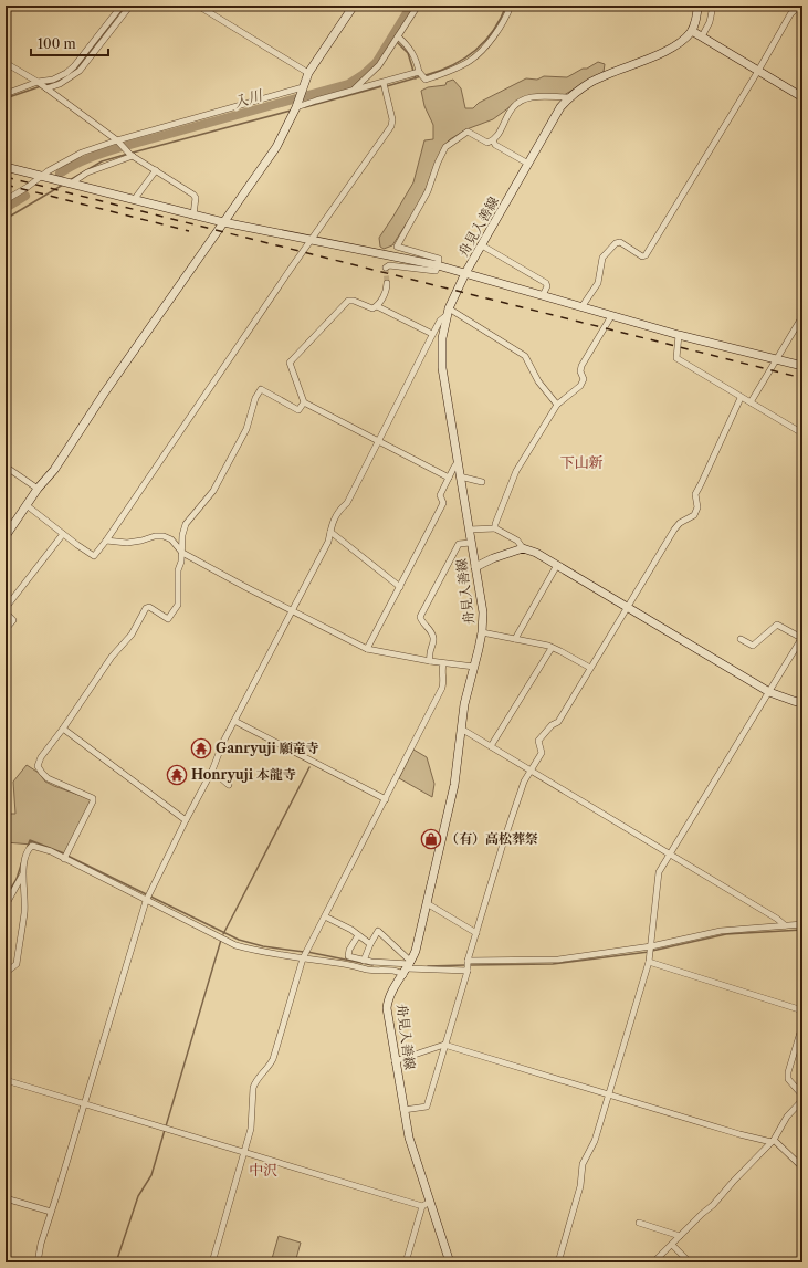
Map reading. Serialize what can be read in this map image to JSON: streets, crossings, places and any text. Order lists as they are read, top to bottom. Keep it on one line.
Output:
{"streets":{"street":["舟見入善線"]},"districts":["下山新","中沢"],"water":["入川"],"places":{"temple":["Ganryuji 願竜寺","Honryuji 本龍寺"],"shop":["（有）高松葬祭"]},"scale_bar":"100 m"}
